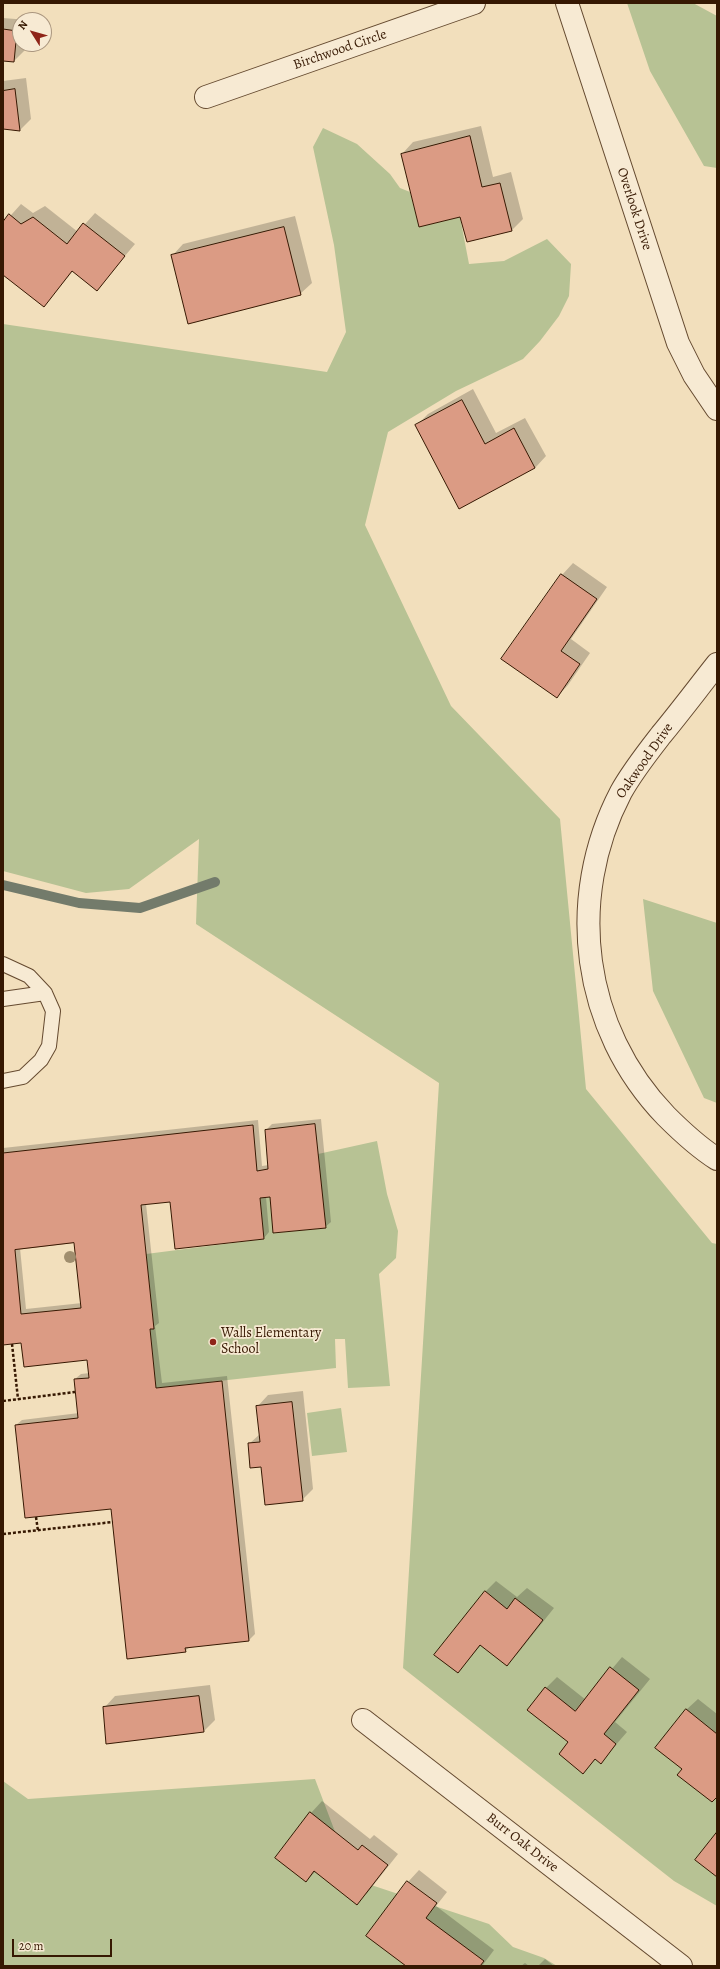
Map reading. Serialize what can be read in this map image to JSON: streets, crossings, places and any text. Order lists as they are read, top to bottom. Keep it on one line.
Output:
{"streets":{"street":["Birchwood Circle","Overlook Drive","Oakwood Drive","Burr Oak Drive"]},"places":["Walls Elementary School"],"scale_bar":"20 m","north":"top left"}
